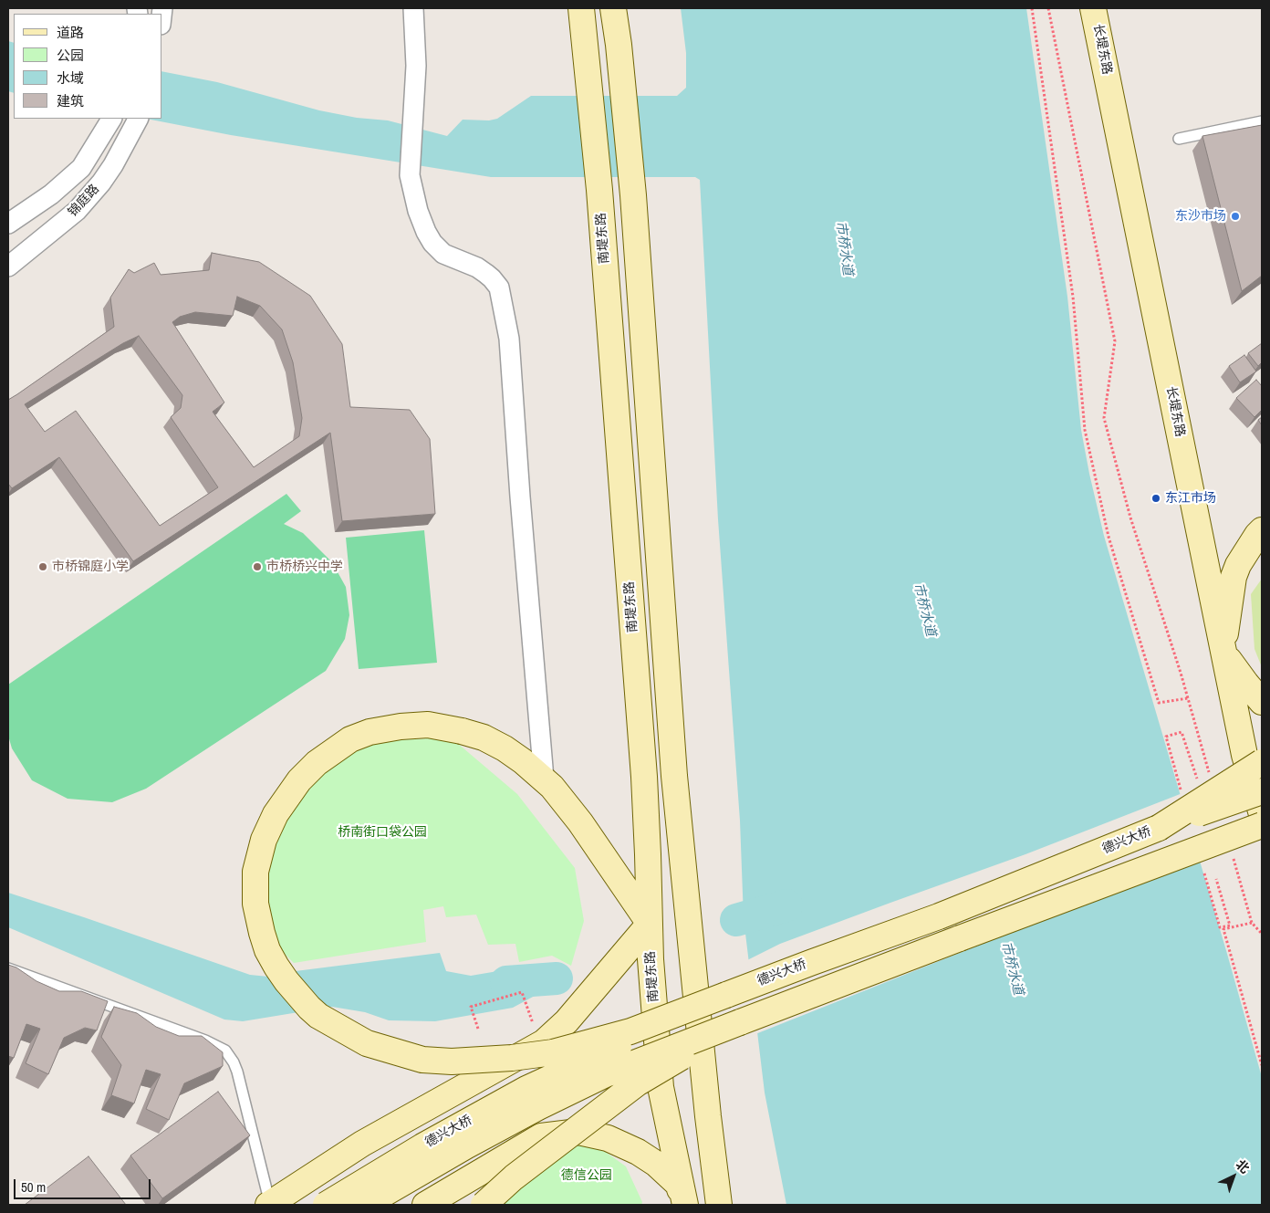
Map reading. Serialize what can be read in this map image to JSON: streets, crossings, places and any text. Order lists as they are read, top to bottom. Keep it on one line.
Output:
{"streets":{"main road":["长堤东路","南堤东路","德兴大桥"],"street":["锦庭路"]},"water":["市桥水道"],"parks":["桥南街口袋公园","德信公园"],"places":["东沙市场","东江市场","市桥锦庭小学","市桥桥兴中学"],"legend":["道路","公园","水域","建筑"],"scale_bar":"50 m","north":"top right"}
